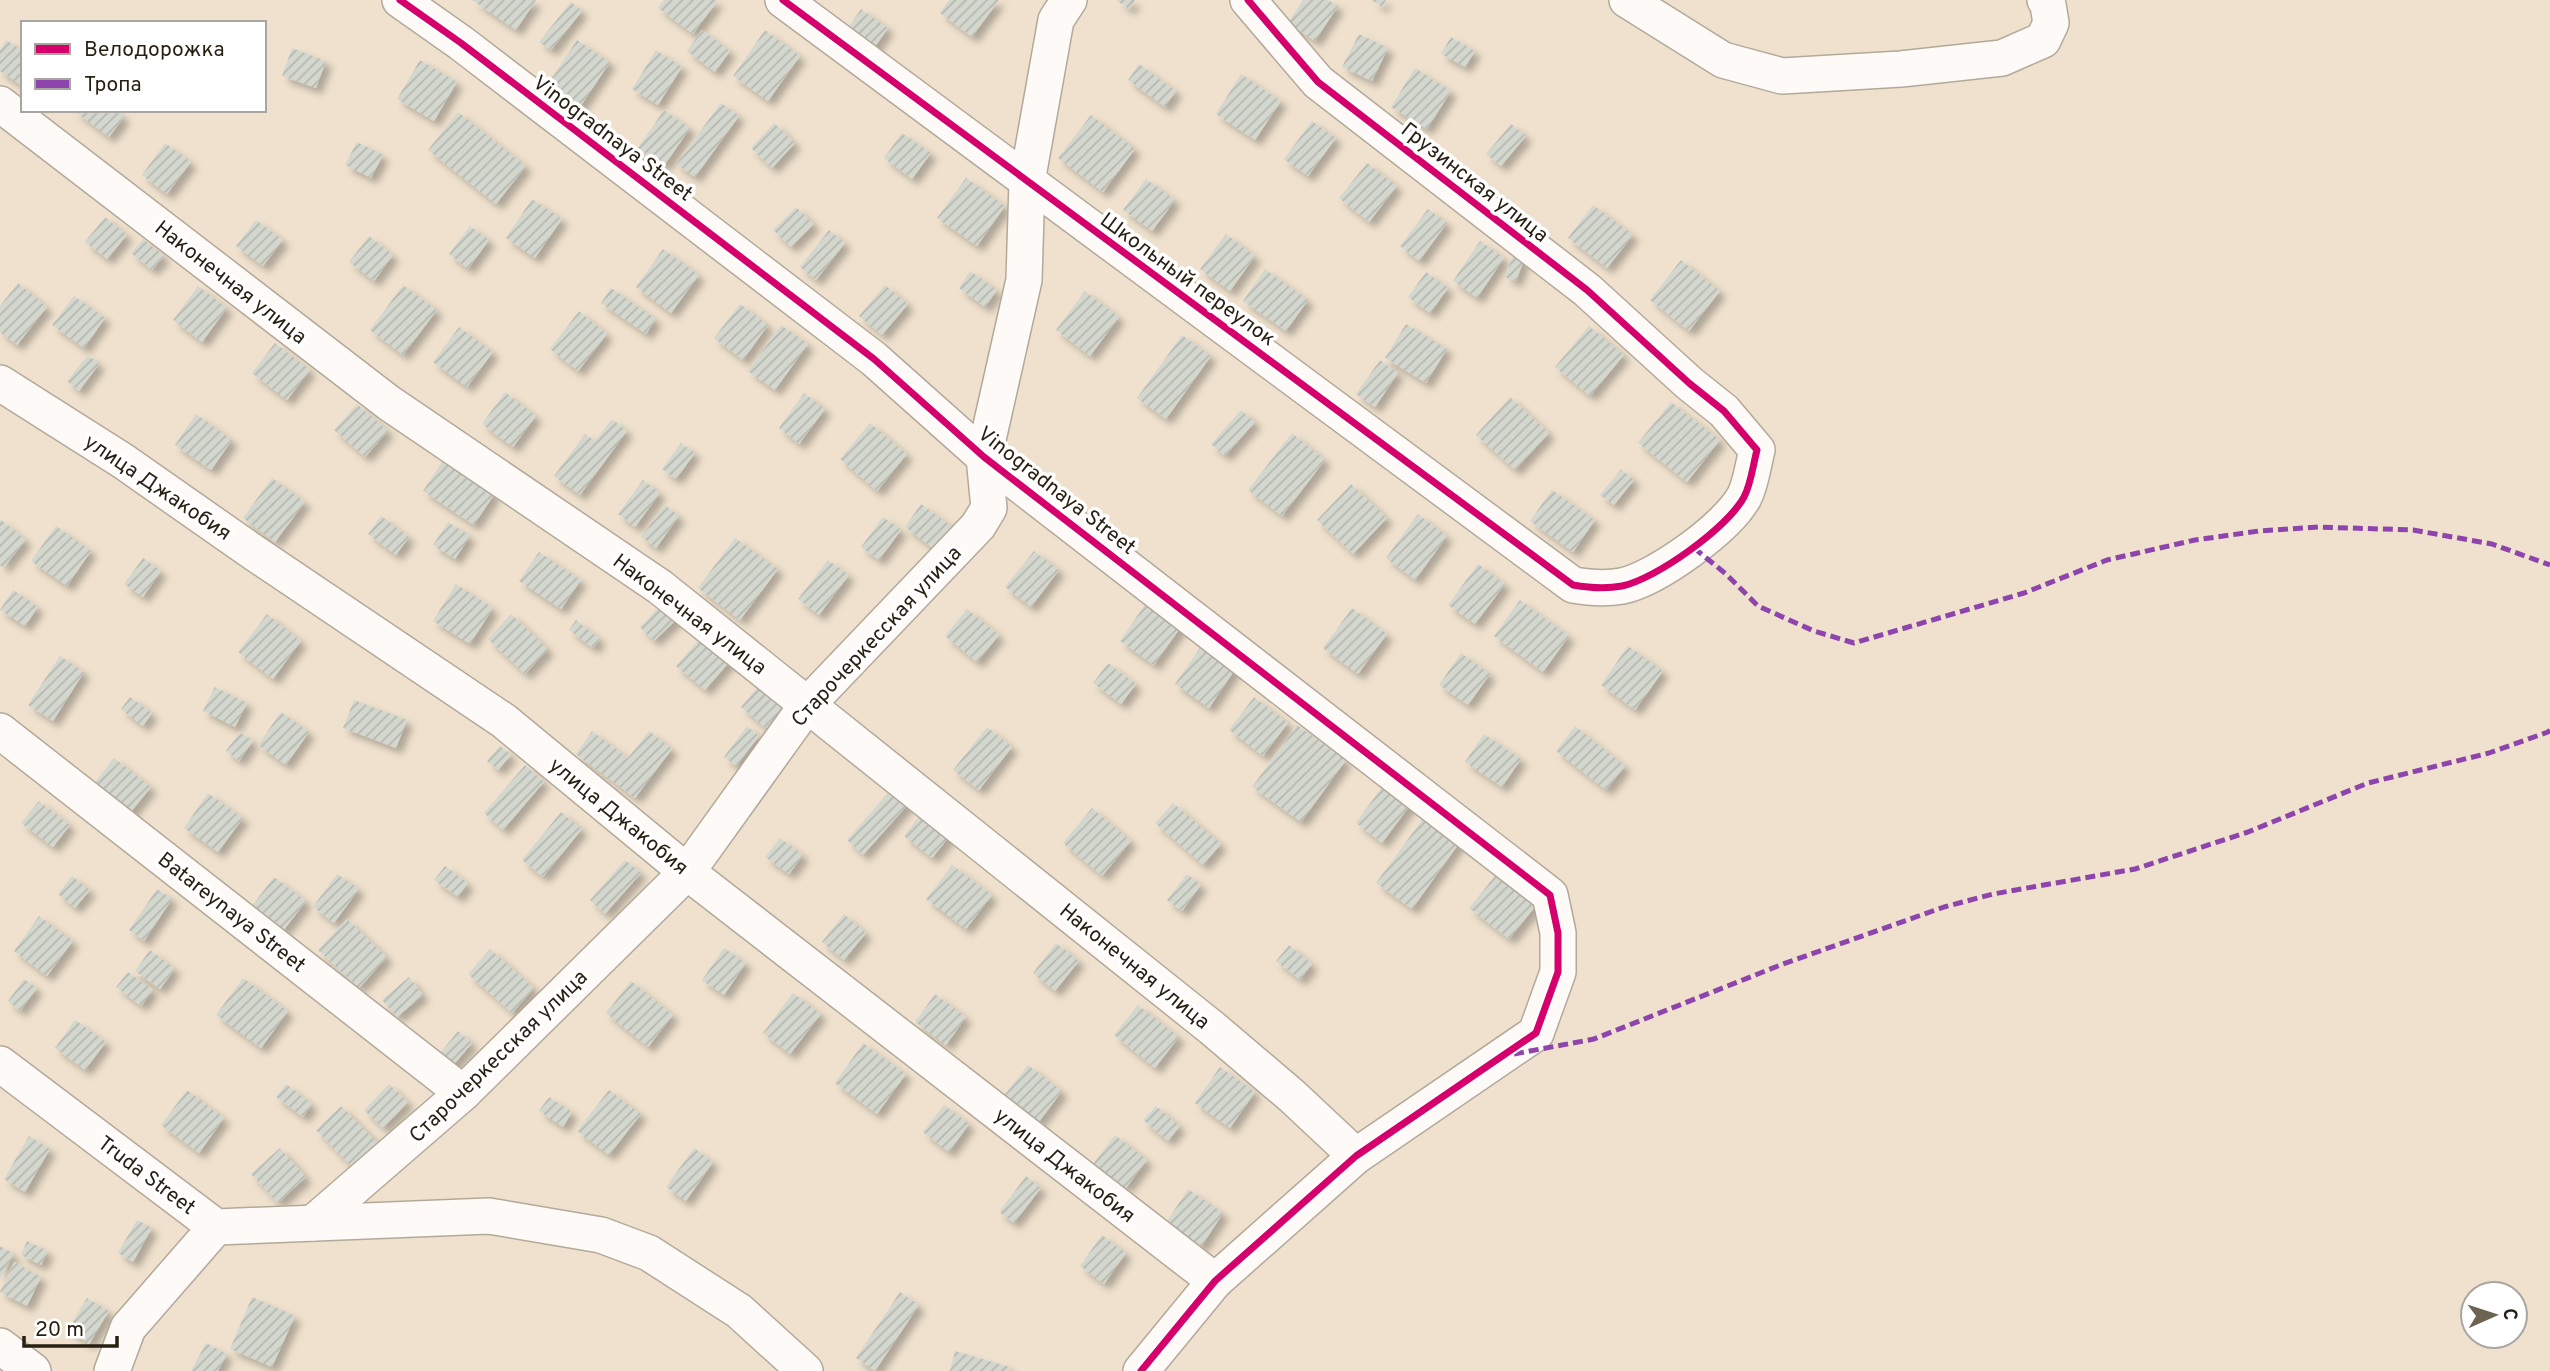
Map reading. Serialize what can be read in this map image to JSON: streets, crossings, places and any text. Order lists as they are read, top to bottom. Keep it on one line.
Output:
{"streets":{"street":["Vinogradnaya Street","Грузинская улица","Школьный переулок","Наконечная улица","улица Джакобия","Старочеркесская улица","Batareynaya Street","Truda Street"]},"crossings":[["Vinogradnaya Street","Наконечная улица"],["Vinogradnaya Street","улица Джакобия"],["Vinogradnaya Street","Старочеркесская улица"],["Грузинская улица","Школьный переулок"],["Школьный переулок","Старочеркесская улица"],["Наконечная улица","Старочеркесская улица"],["улица Джакобия","Старочеркесская улица"],["Старочеркесская улица","Batareynaya Street"],["Старочеркесская улица","Truda Street"]],"legend":["Велодорожка","Тропа"],"scale_bar":"20 m","north":"right"}
